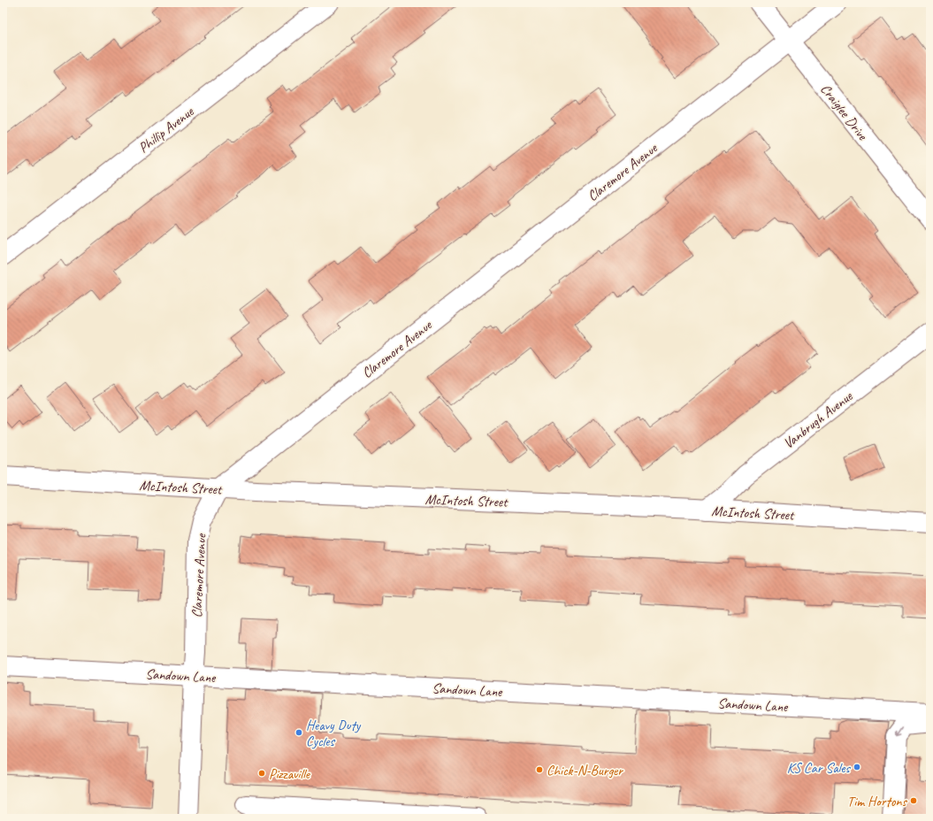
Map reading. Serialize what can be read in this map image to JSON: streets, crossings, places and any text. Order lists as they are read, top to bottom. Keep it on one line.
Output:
{"streets":{"street":["Craiglee Drive","Phillip Avenue","Claremore Avenue","Vanbrugh Avenue","McIntosh Street","Sandown Lane"]},"crossings":[["Craiglee Drive","Claremore Avenue"],["Claremore Avenue","McIntosh Street"],["Claremore Avenue","Sandown Lane"],["Vanbrugh Avenue","McIntosh Street"]],"places":["Heavy Duty Cycles","KS Car Sales","Chick-N-Burger","Pizzaville","Tim Hortons"]}
